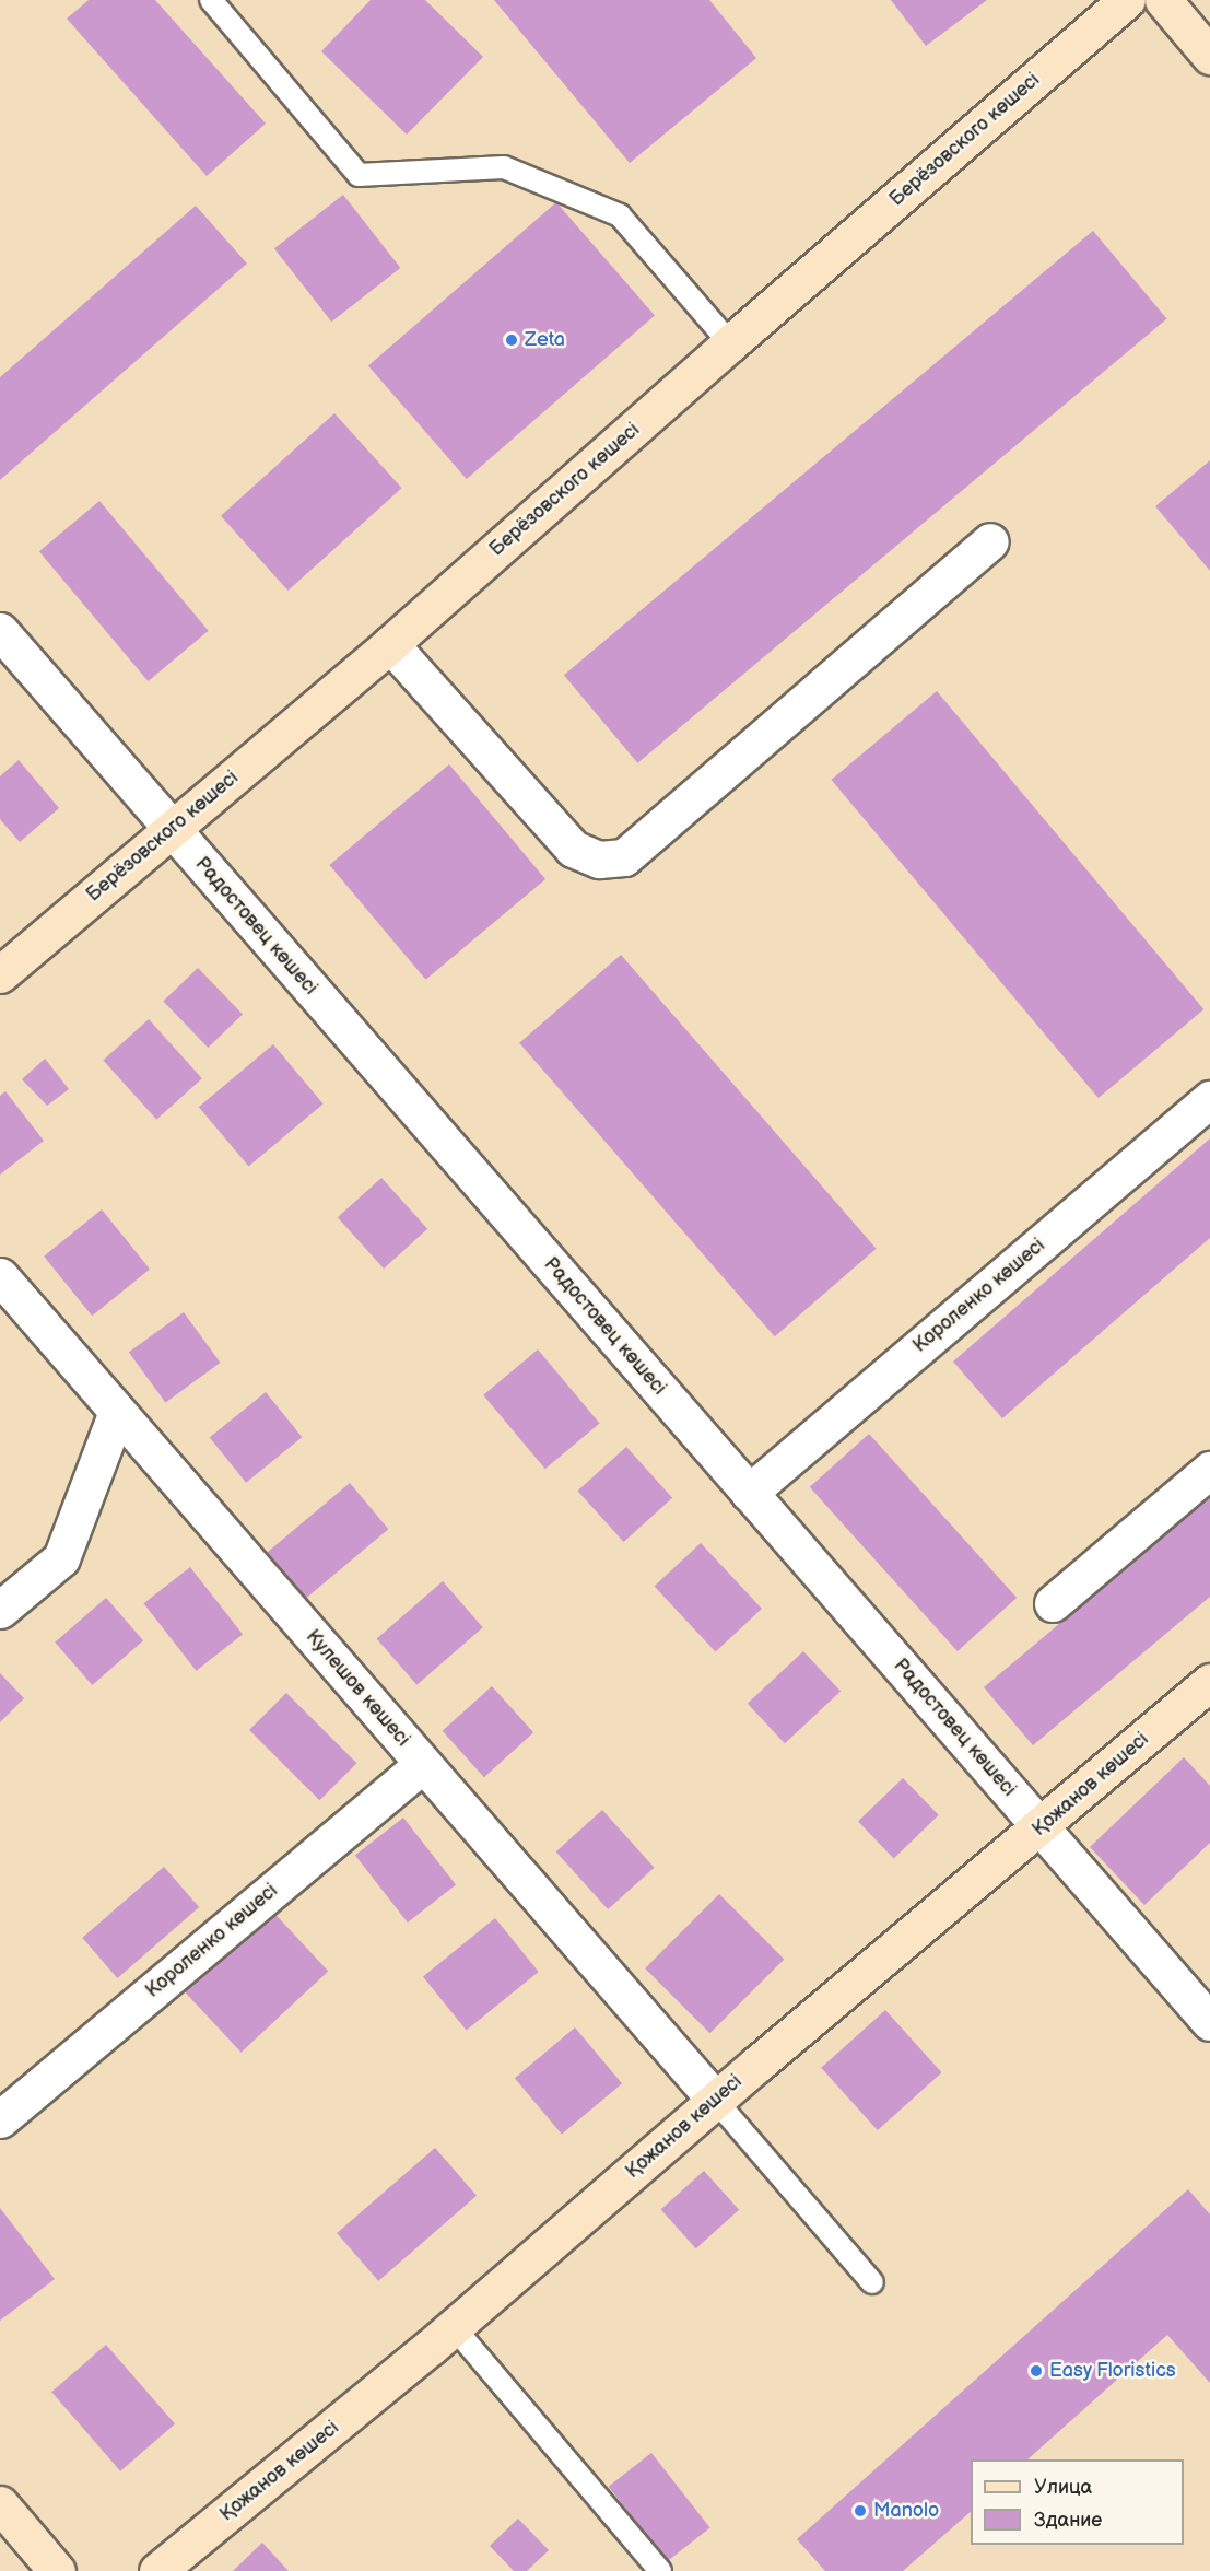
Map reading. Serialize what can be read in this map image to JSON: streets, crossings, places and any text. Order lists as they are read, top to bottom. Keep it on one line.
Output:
{"streets":{"street":["Берёзовского көшесі","Радостовец көшесі","Короленко көшесі","Кулешов көшесі","Қожанов көшесі"]},"crossings":[["Берёзовского көшесі","Радостовец көшесі"],["Радостовец көшесі","Короленко көшесі"],["Радостовец көшесі","Қожанов көшесі"],["Короленко көшесі","Кулешов көшесі"],["Кулешов көшесі","Қожанов көшесі"]],"places":["Zeta","Easy Floristics","Manolo"],"legend":["Улица","Здание"]}
